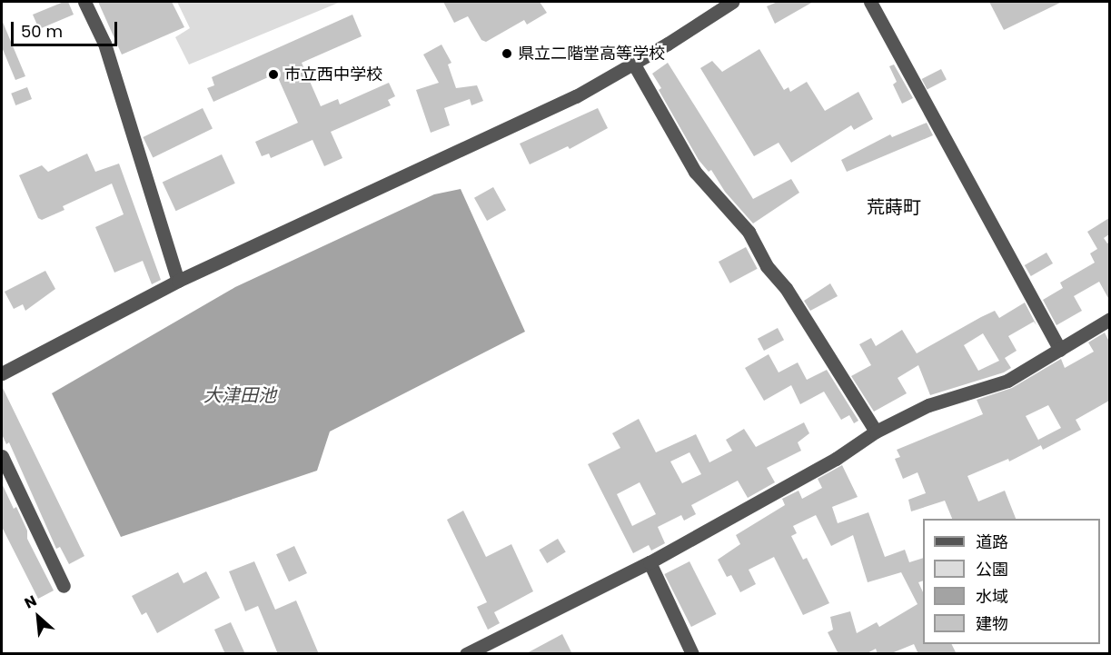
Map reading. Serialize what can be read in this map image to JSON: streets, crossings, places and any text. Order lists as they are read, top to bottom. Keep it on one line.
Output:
{"districts":["荒蒔町"],"water":["大津田池"],"places":["県立二階堂高等学校","市立西中学校"],"legend":["道路","公園","水域","建物"],"scale_bar":"50 m","north":"top left"}
